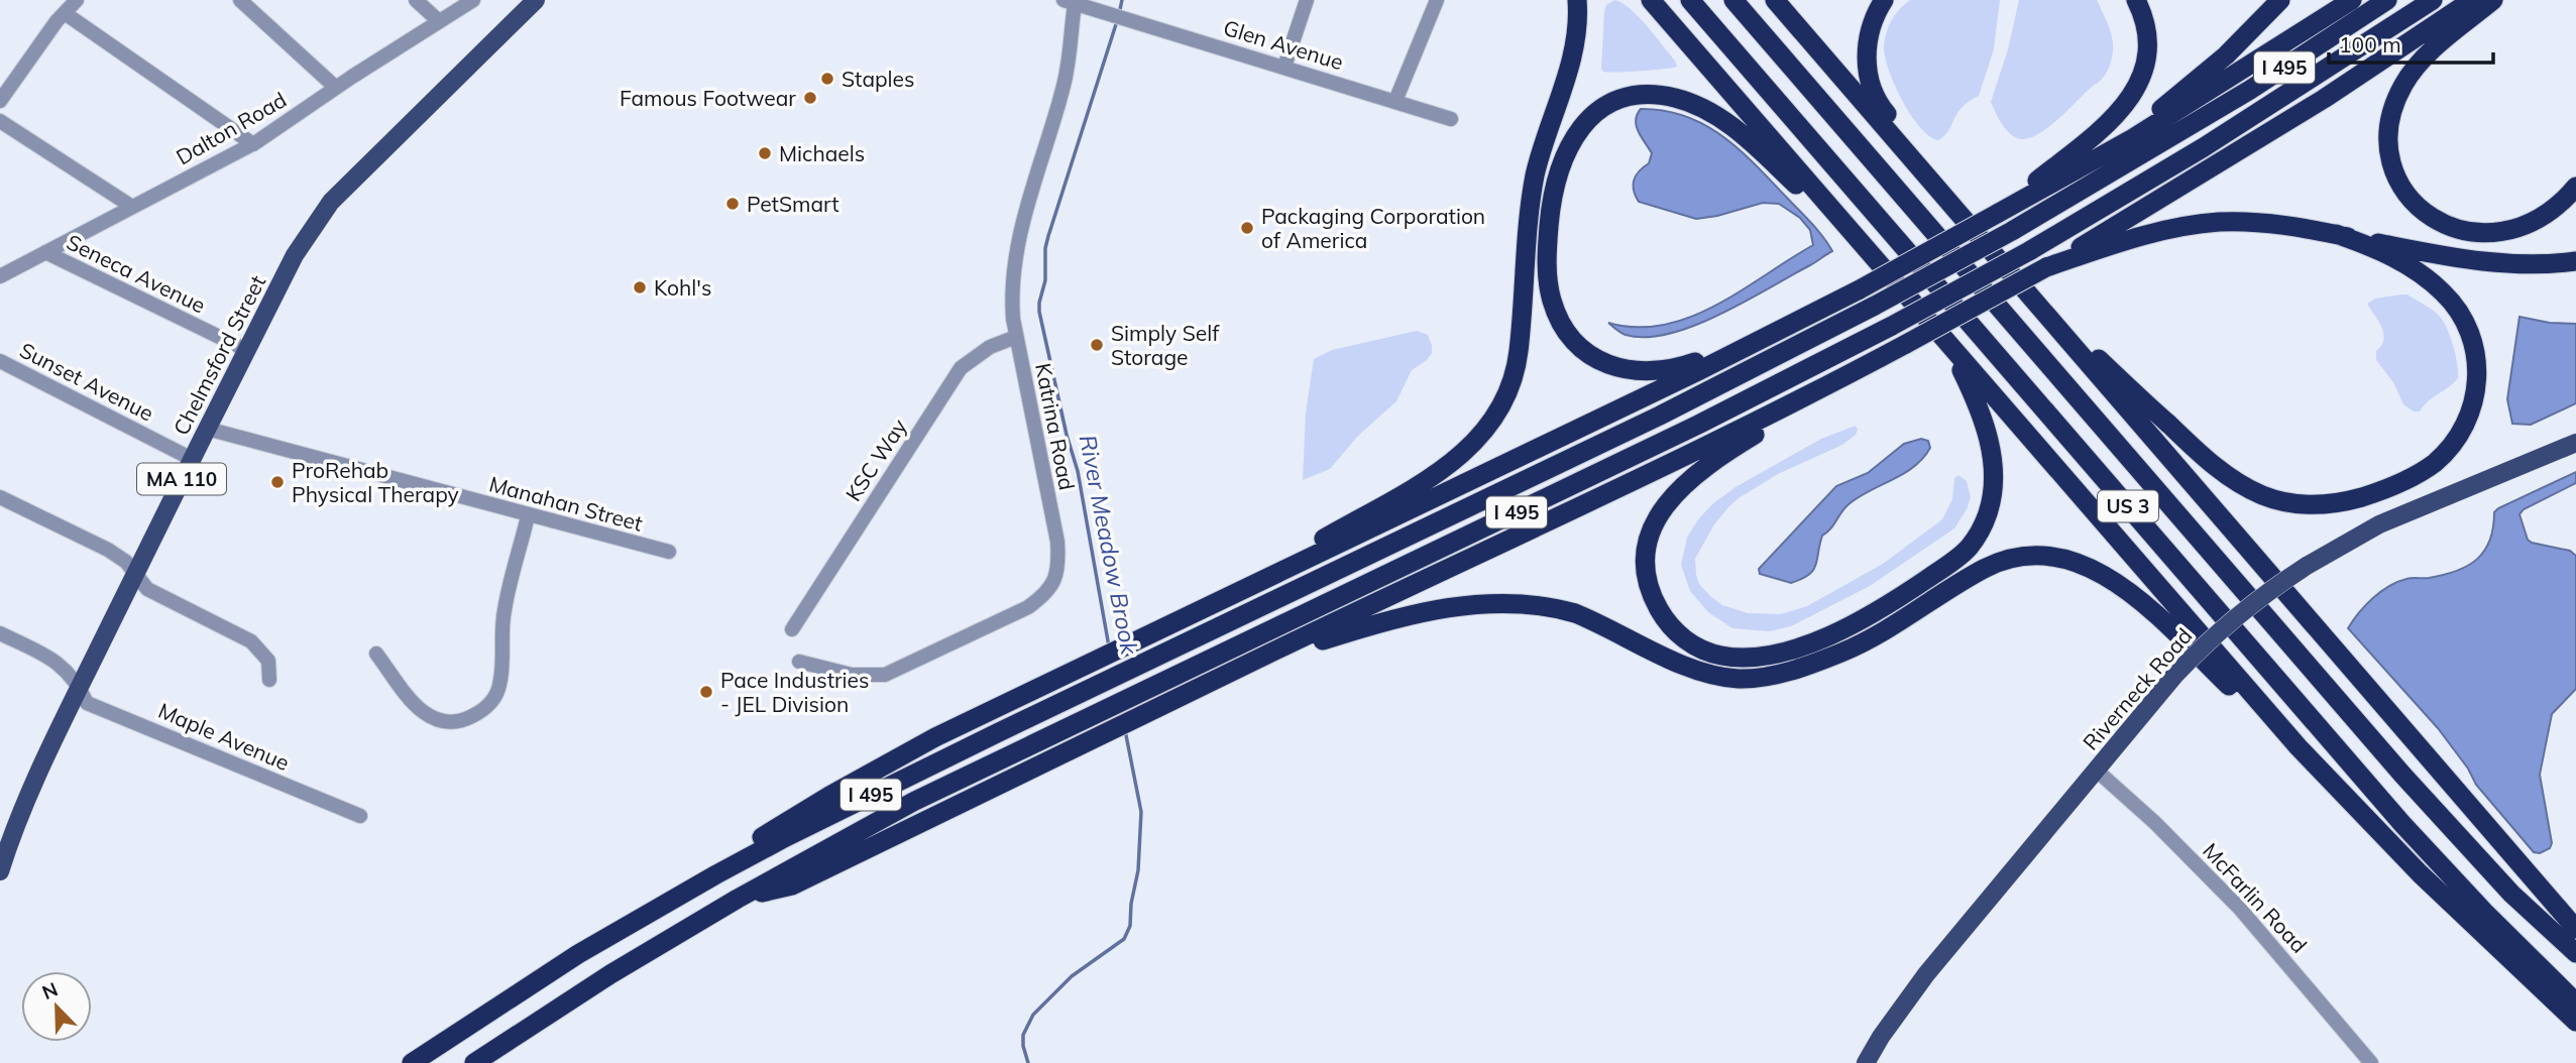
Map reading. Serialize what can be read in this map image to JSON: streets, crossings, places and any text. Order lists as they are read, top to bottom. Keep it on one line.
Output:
{"streets":{"highway":["I 495","US 3"],"main road":["Chelmsford Street","MA 110","Riverneck Road"],"street":["Glen Avenue","Dalton Road","Seneca Avenue","Sunset Avenue","Katrina Road","KSC Way","Manahan Street","Maple Avenue","McFarlin Road"]},"crossings":[["Glen Avenue","Katrina Road"],["Dalton Road","Seneca Avenue"],["Seneca Avenue","Chelmsford Street"],["Chelmsford Street","Sunset Avenue"],["Chelmsford Street","Manahan Street"],["Chelmsford Street","Maple Avenue"],["Katrina Road","KSC Way"],["Riverneck Road","McFarlin Road"]],"water":["River Meadow Brook"],"places":["Staples","Famous Footwear","Michaels","PetSmart","Packaging Corporation of America","Kohl's","Simply Self Storage","ProRehab Physical Therapy","Pace Industries - JEL Division"],"scale_bar":"100 m","north":"top left"}
